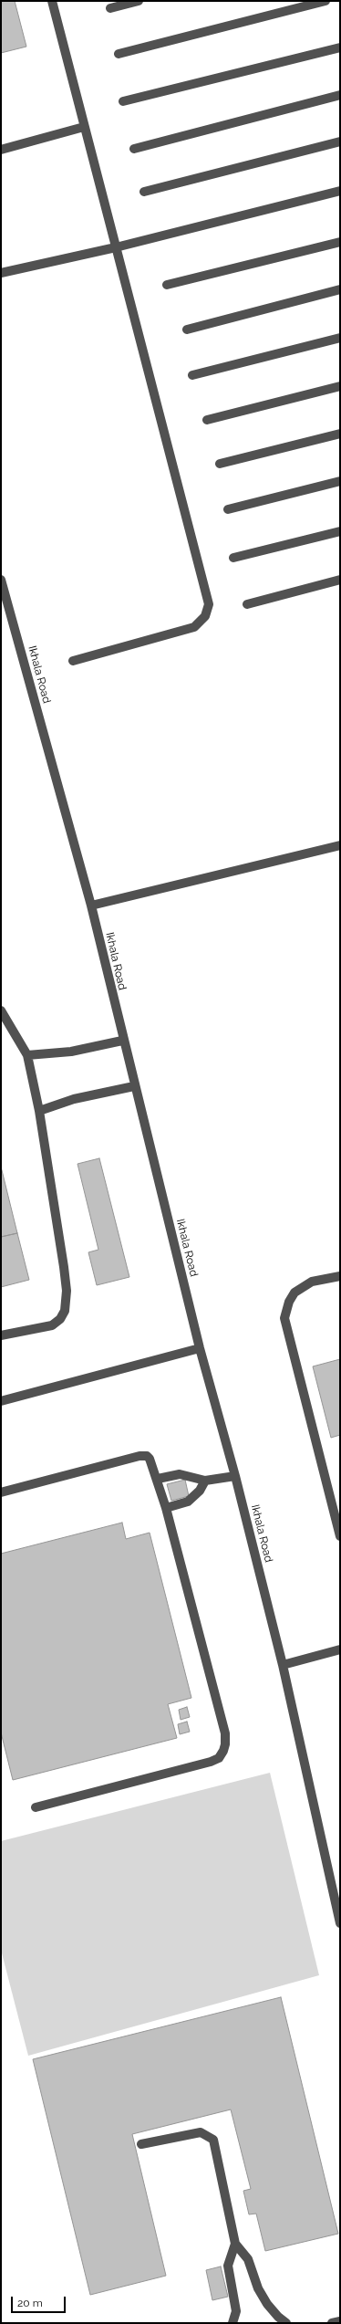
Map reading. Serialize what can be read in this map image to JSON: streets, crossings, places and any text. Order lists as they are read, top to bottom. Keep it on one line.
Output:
{"streets":{"lane":["Ikhala Road"]},"scale_bar":"20 m"}
